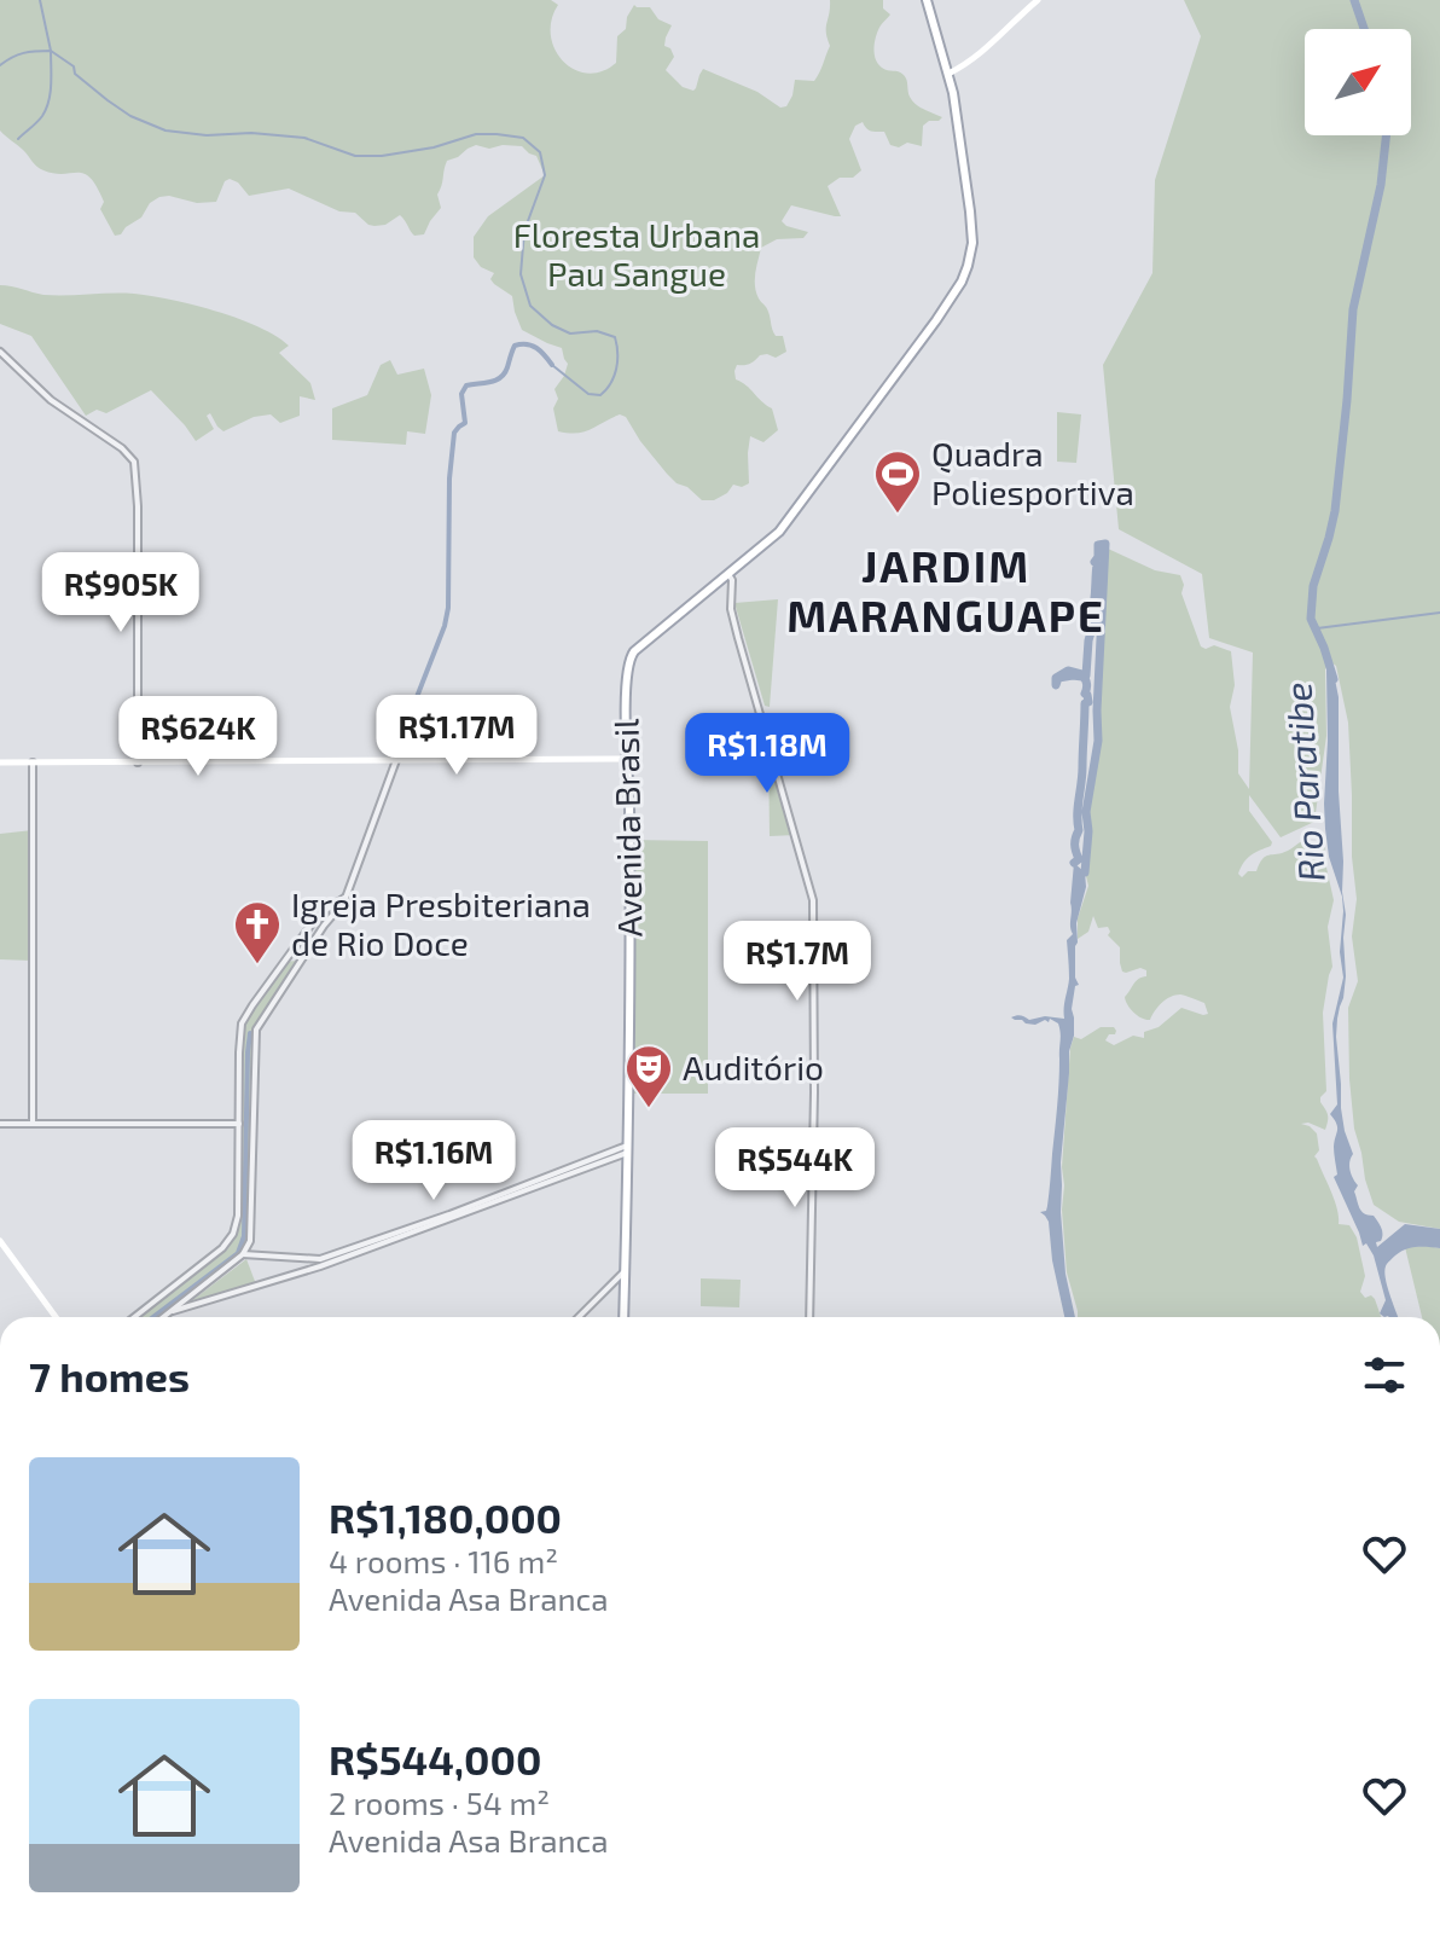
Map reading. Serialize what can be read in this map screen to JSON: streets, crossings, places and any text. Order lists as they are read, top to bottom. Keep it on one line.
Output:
{"streets":{"main road":["Avenida Brasil"]},"districts":["JARDIM MARANGUAPE"],"water":["Rio Paratibe"],"parks":["Floresta Urbana Pau Sangue"],"places":{"sports":["Quadra Poliesportiva"],"church":["Igreja Presbiteriana de Rio Doce"],"theatre":["Auditório"]},"north":"top right","page":{"price":["R$905K","R$1.17M","R$624K","R$1.18M","R$1.7M","R$1.16M","R$544K"],"heading":"7 homes","list":[{"name":"R$1,180,000","note":"4 rooms · 116 m² · Avenida Asa Branca"},{"name":"R$544,000","note":"2 rooms · 54 m² · Avenida Asa Branca"}]}}
